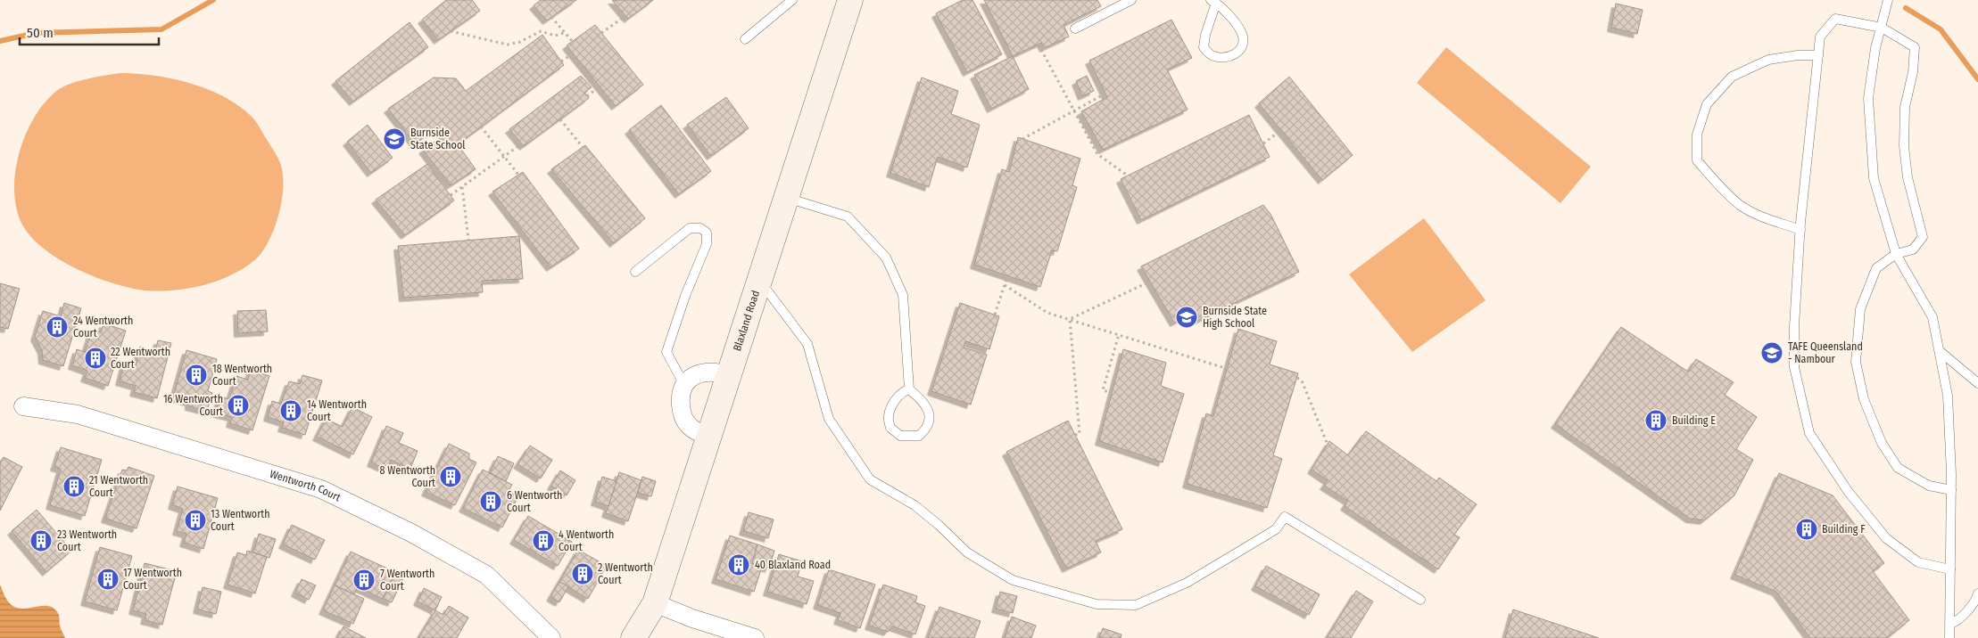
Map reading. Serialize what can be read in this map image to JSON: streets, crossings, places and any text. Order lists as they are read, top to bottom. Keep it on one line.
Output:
{"streets":{"street":["Blaxland Road","Wentworth Court"]},"places":{"school or university":["Burnside State School","Burnside State High School","TAFE Queensland - Nambour"],"building":["24 Wentworth Court","22 Wentworth Court","18 Wentworth Court","16 Wentworth Court","14 Wentworth Court","Building E","8 Wentworth Court","21 Wentworth Court","6 Wentworth Court","13 Wentworth Court","Building F","23 Wentworth Court","4 Wentworth Court","40 Blaxland Road","2 Wentworth Court","17 Wentworth Court","7 Wentworth Court"]},"scale_bar":"50 m"}
